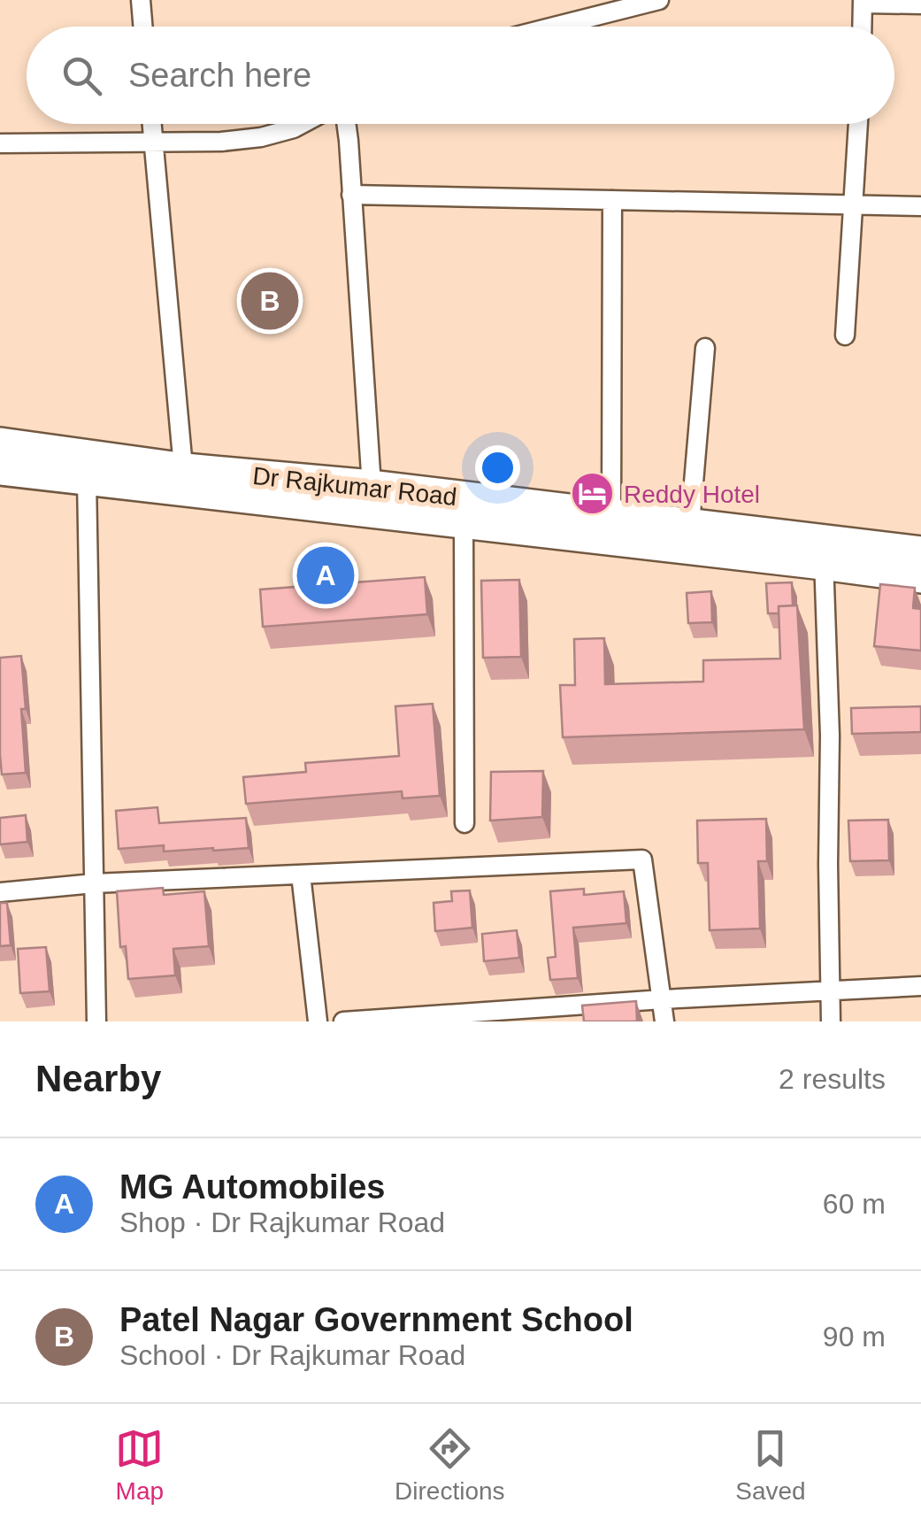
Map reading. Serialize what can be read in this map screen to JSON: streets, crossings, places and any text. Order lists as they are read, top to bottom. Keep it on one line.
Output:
{"streets":{"highway":["Dr Rajkumar Road"]},"places":{"hotel":["Reddy Hotel"]},"page":{"search":"Search here","pins":["B","A"],"heading":["Nearby","2 results"],"list":[{"mark":"A","name":"MG Automobiles","note":"Shop · Dr Rajkumar Road","value":"60 m"},{"mark":"B","name":"Patel Nagar Government School","note":"School · Dr Rajkumar Road","value":"90 m"}],"nav":["Map","Directions","Saved"]}}
